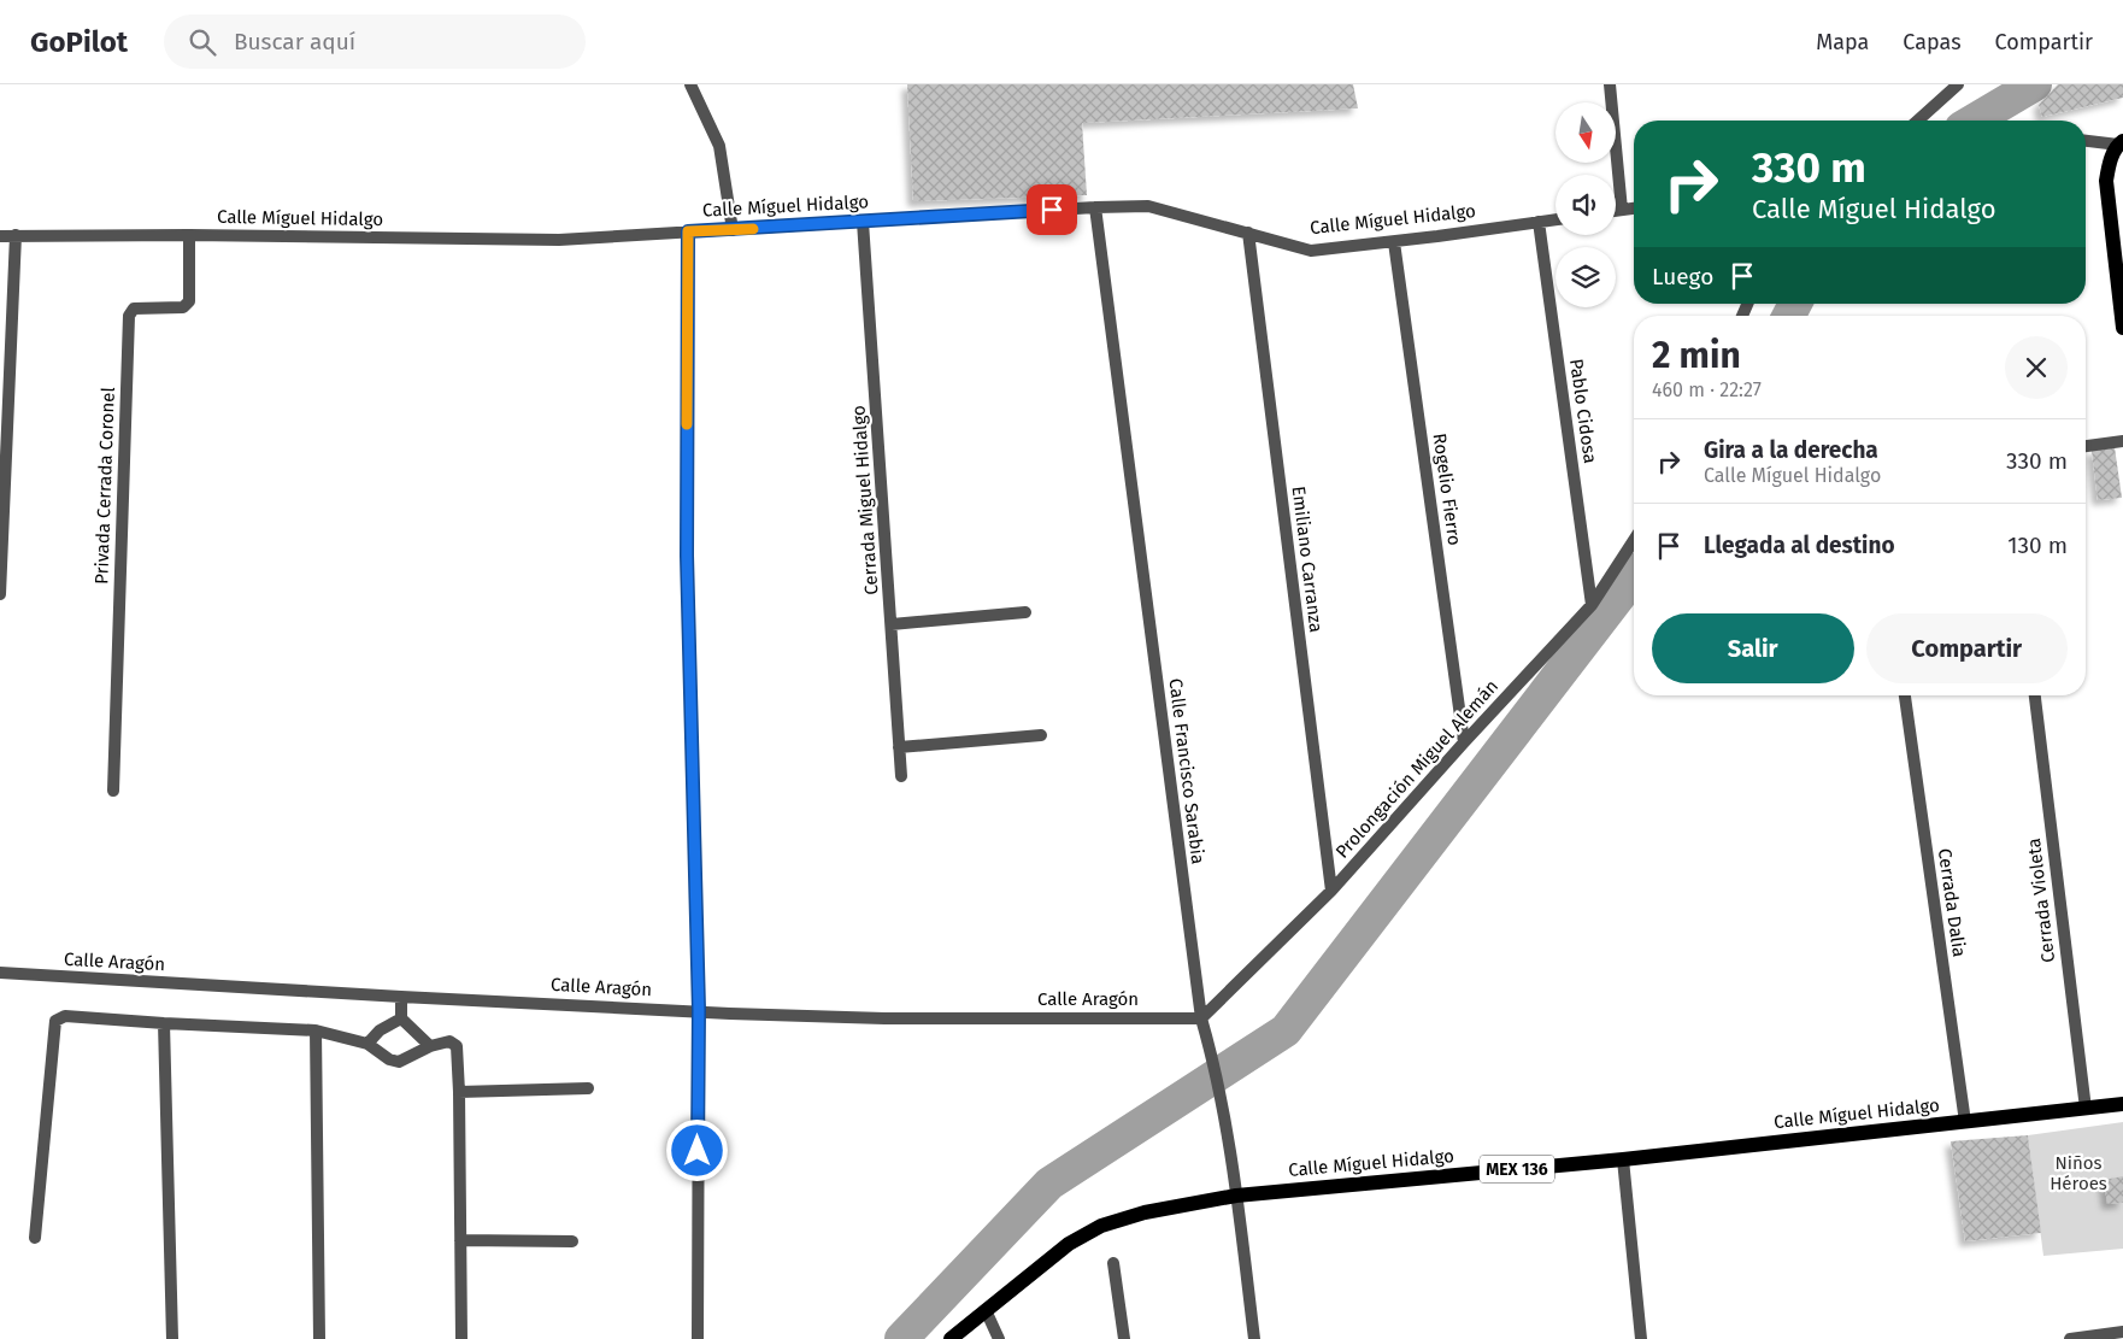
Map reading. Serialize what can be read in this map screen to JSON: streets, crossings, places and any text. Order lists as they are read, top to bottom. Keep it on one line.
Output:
{"streets":{"main road":["Calle Míguel Hidalgo","MEX 136"],"street":["Pablo Cidosa","Privada Cerrada Coronel","Rogelio Fierro","Cerrada Miguel Hidalgo","Emiliano Carranza","Prolongación Miguel Alemán","Calle Francisco Sarabia","Cerrada Violeta","Cerrada Dalia","Calle Aragón"]},"crossings":[["Calle Míguel Hidalgo","Pablo Cidosa"],["Calle Míguel Hidalgo","Privada Cerrada Coronel"],["Calle Míguel Hidalgo","Rogelio Fierro"],["Calle Míguel Hidalgo","Cerrada Miguel Hidalgo"],["Calle Míguel Hidalgo","Emiliano Carranza"],["Calle Míguel Hidalgo","Calle Francisco Sarabia"],["Calle Míguel Hidalgo","Cerrada Violeta"],["Calle Míguel Hidalgo","Cerrada Dalia"],["Pablo Cidosa","Prolongación Miguel Alemán"],["Rogelio Fierro","Prolongación Miguel Alemán"],["Emiliano Carranza","Prolongación Miguel Alemán"],["Prolongación Miguel Alemán","Calle Francisco Sarabia"],["Prolongación Miguel Alemán","Calle Aragón"],["Calle Francisco Sarabia","Calle Aragón"]],"parks":["Niños Héroes"],"north":"bottom","page":{"header":"GoPilot","search":"Buscar aquí","nav":["Mapa","Capas","Compartir"],"turn":["330 m","Calle Míguel Hidalgo"],"then":"Luego","heading":["2 min","460 m · 22:27"],"list":[{"name":"Gira a la derecha","note":"Calle Míguel Hidalgo","value":"330 m"},{"name":"Llegada al destino","value":"130 m"}],"buttons":["Salir","Compartir"]}}
